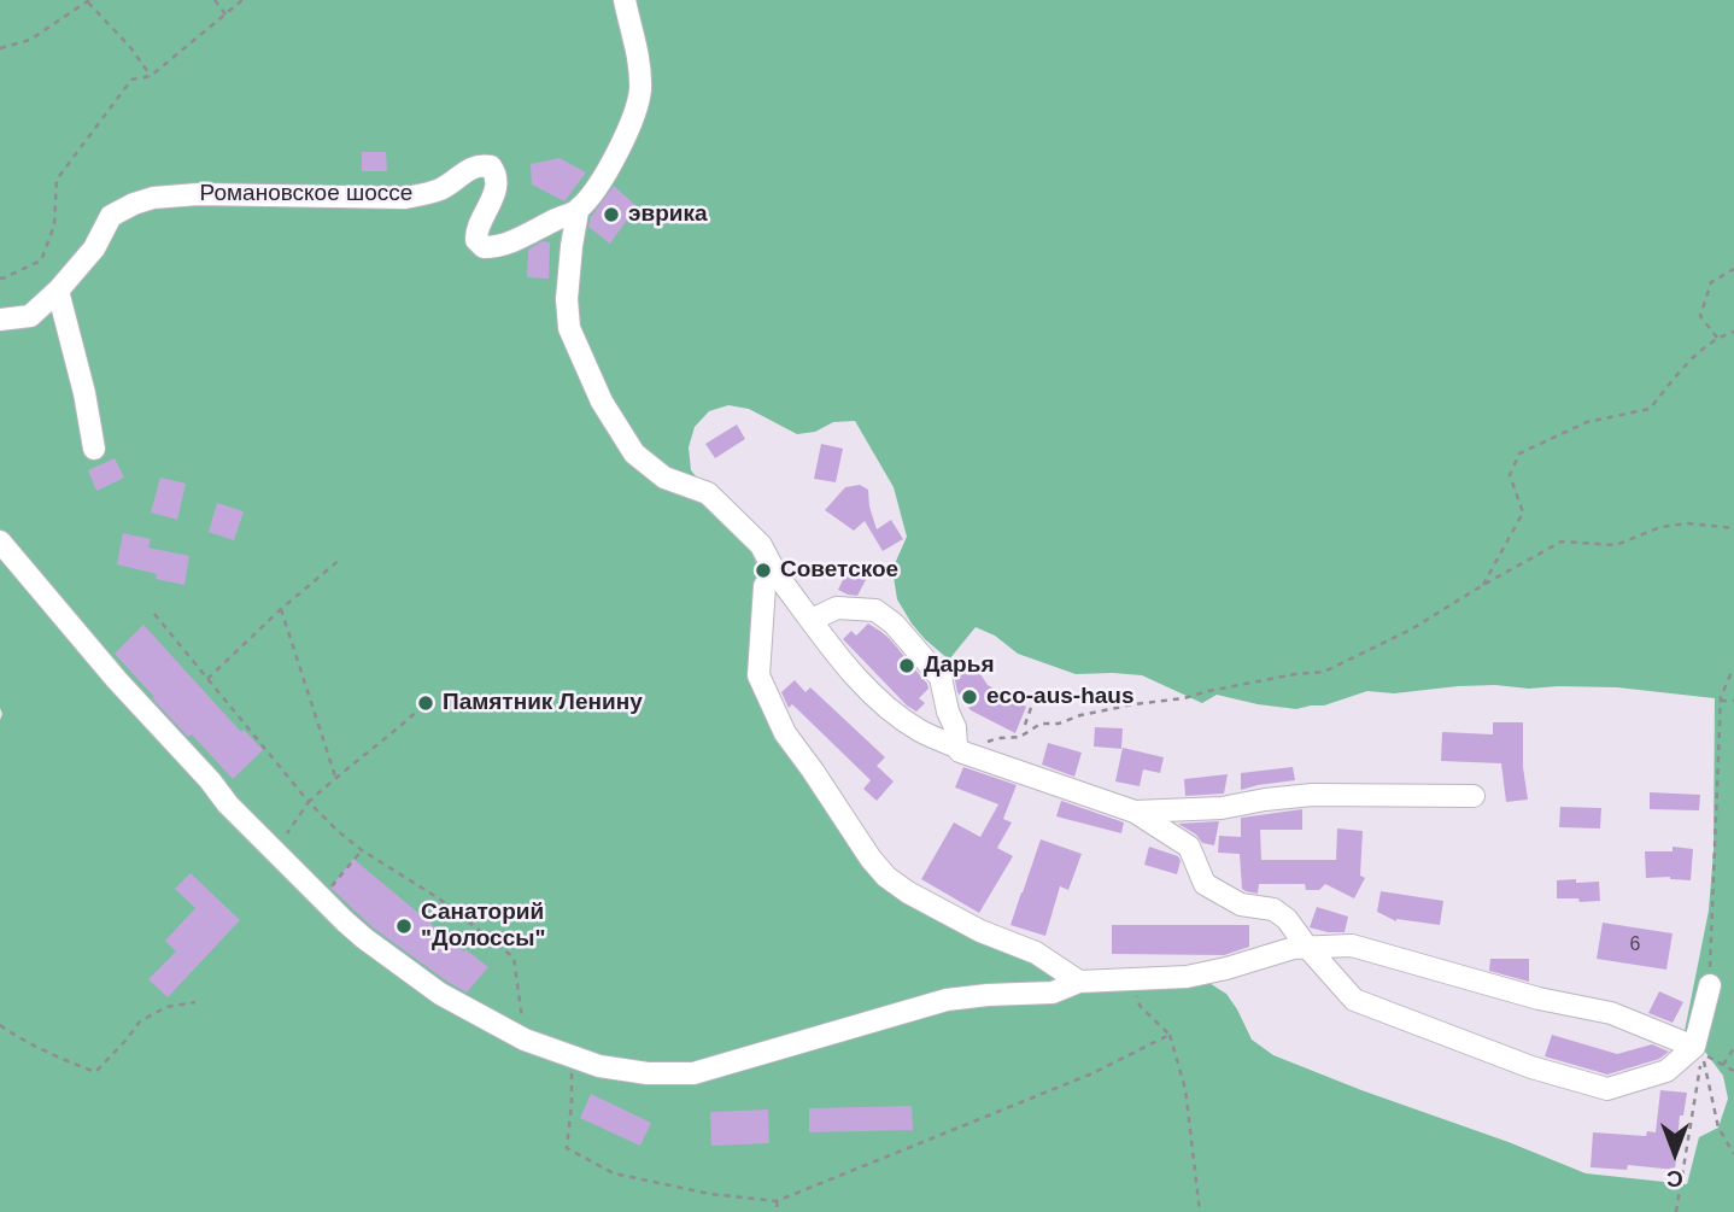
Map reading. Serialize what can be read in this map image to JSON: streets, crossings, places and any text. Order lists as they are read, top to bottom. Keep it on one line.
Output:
{"streets":{"street":["Романовское шоссе"]},"places":["эврика","Советское","Дарья","eco-aus-haus","Памятник Ленину","Санаторий \"Долоссы\""],"house_numbers":["6"],"north":"bottom"}
